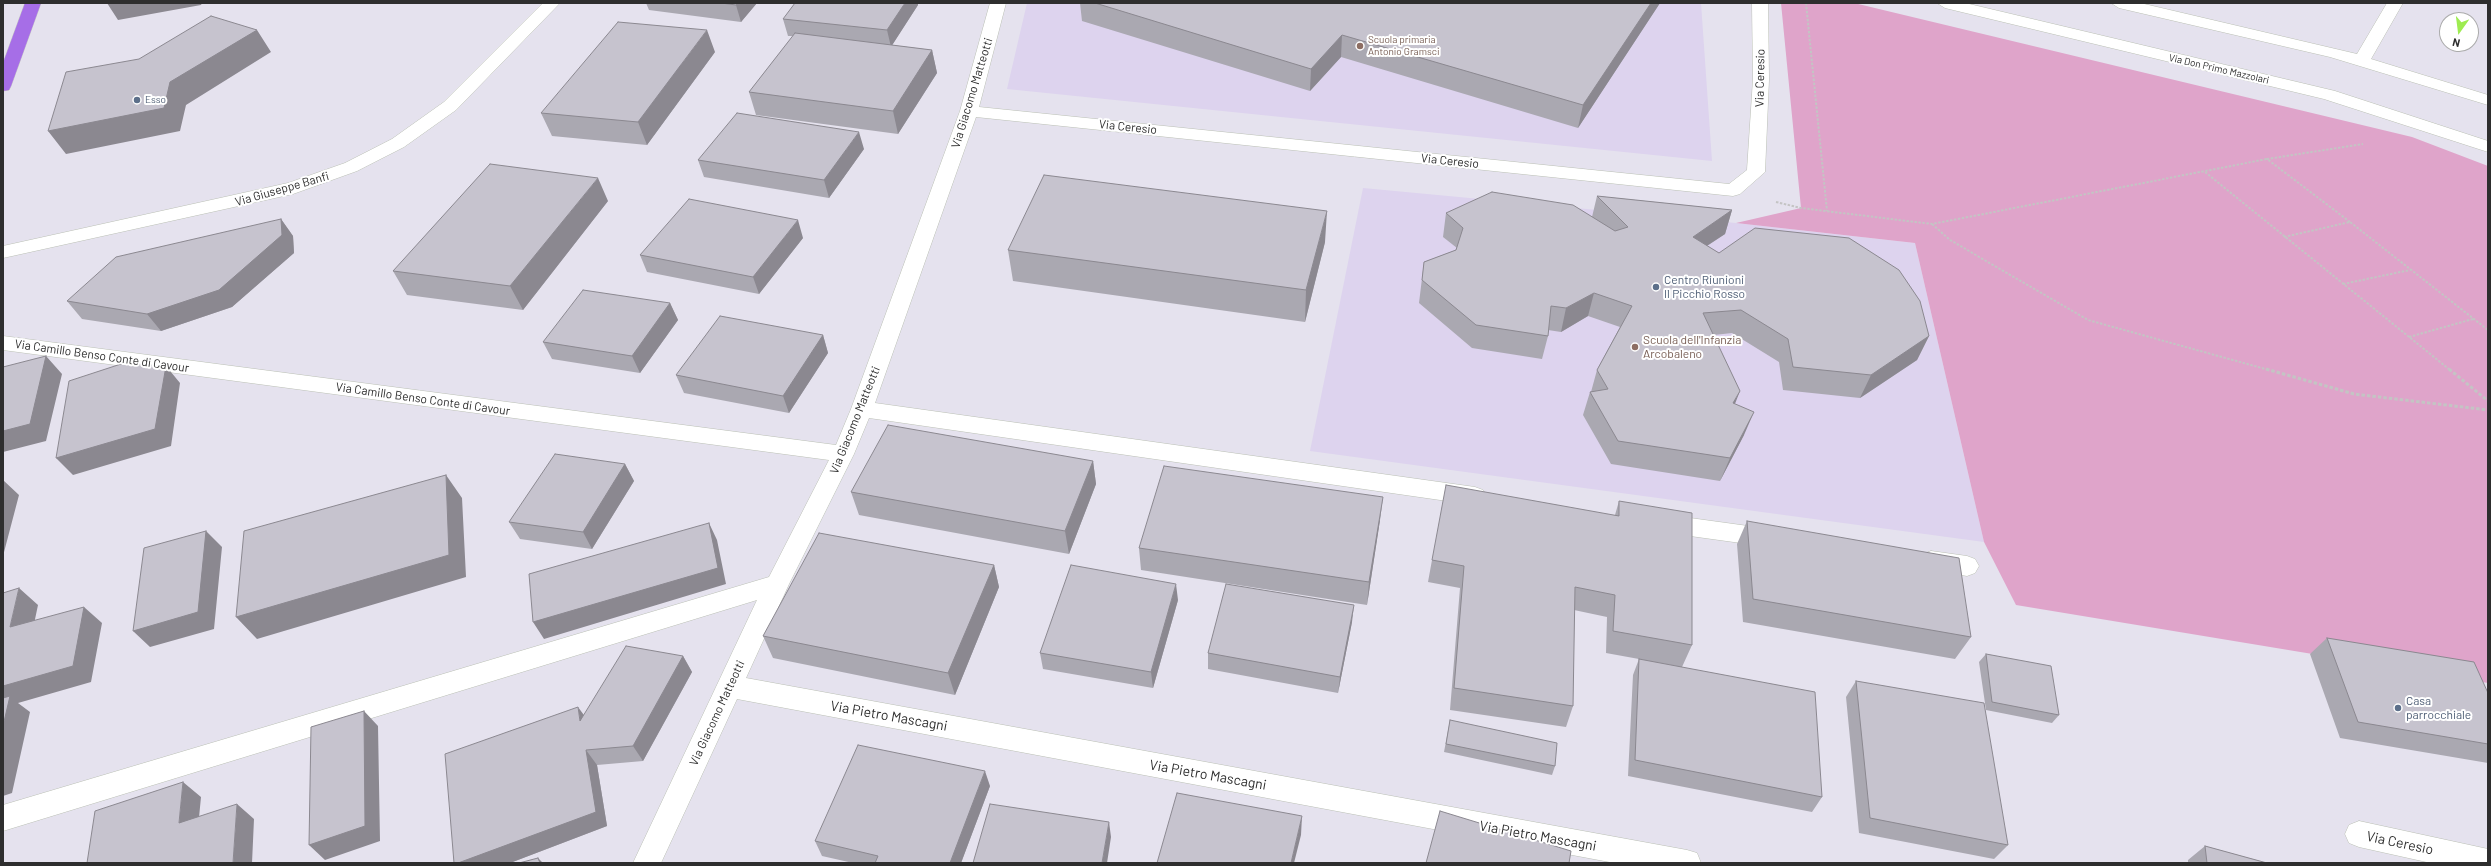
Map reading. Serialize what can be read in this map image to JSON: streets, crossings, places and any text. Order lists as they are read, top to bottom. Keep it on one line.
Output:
{"streets":{"street":["Via Don Primo Mazzolari","Via Ceresio","Via Giacomo Matteotti","Via Giuseppe Banfi","Via Camillo Benso Conte di Cavour","Via Pietro Mascagni"]},"crossings":[["Via Ceresio","Via Giacomo Matteotti"],["Via Giacomo Matteotti","Via Camillo Benso Conte di Cavour"],["Via Giacomo Matteotti","Via Pietro Mascagni"]],"places":["Scuola primaria Antonio Gramsci","Esso","Centro Riunioni Il Picchio Rosso","Scuola dell'Infanzia Arcobaleno","Casa parrocchiale"],"north":"bottom"}
